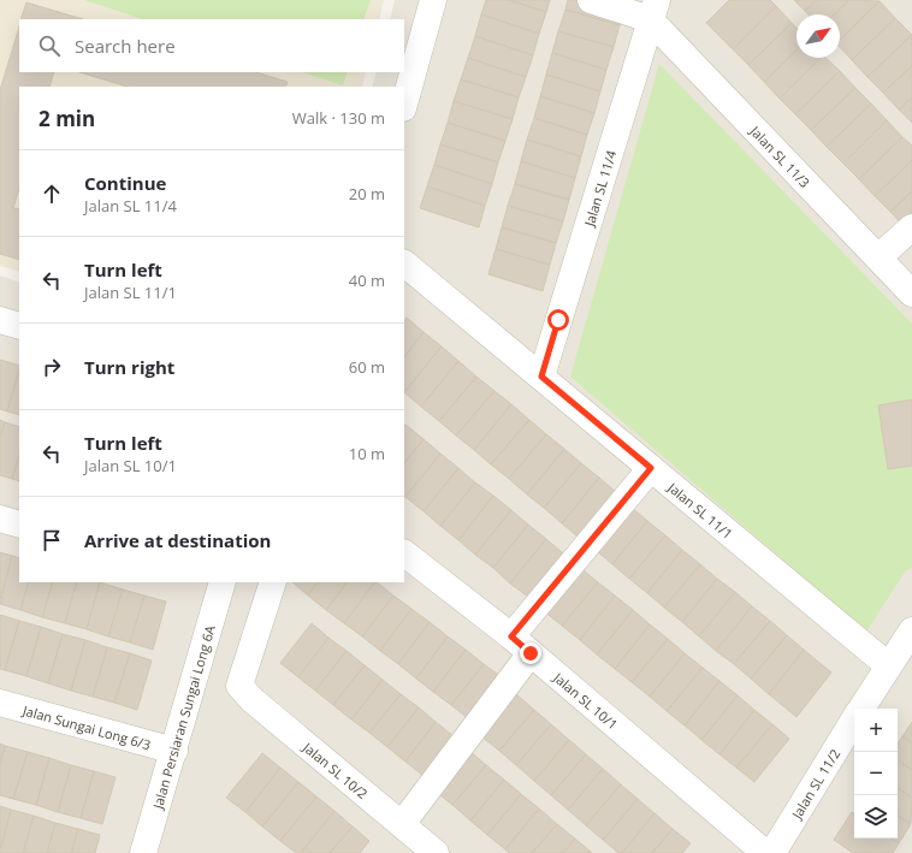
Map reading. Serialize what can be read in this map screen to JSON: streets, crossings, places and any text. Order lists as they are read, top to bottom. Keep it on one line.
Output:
{"streets":{"street":["Jalan SL 11/3","Jalan SL 11/4","Jalan SL 11/1","Jalan SL 10/1","Jalan Persiaran Sungai Long 6A","Jalan Sungai Long 6/3","Jalan SL 10/2","Jalan SL 11/2"]},"crossings":[["Jalan SL 11/3","Jalan SL 11/4"],["Jalan SL 11/4","Jalan SL 11/1"],["Jalan SL 11/1","Jalan SL 11/2"],["Jalan Persiaran Sungai Long 6A","Jalan Sungai Long 6/3"]],"north":"top right","page":{"search":"Search here","heading":["2 min","Walk · 130 m"],"list":[["Continue","Jalan SL 11/4","20 m"],["Turn left","Jalan SL 11/1","40 m"],["Turn right","60 m"],["Turn left","Jalan SL 10/1","10 m"],"Arrive at destination"],"map_buttons":["+","−"]}}
